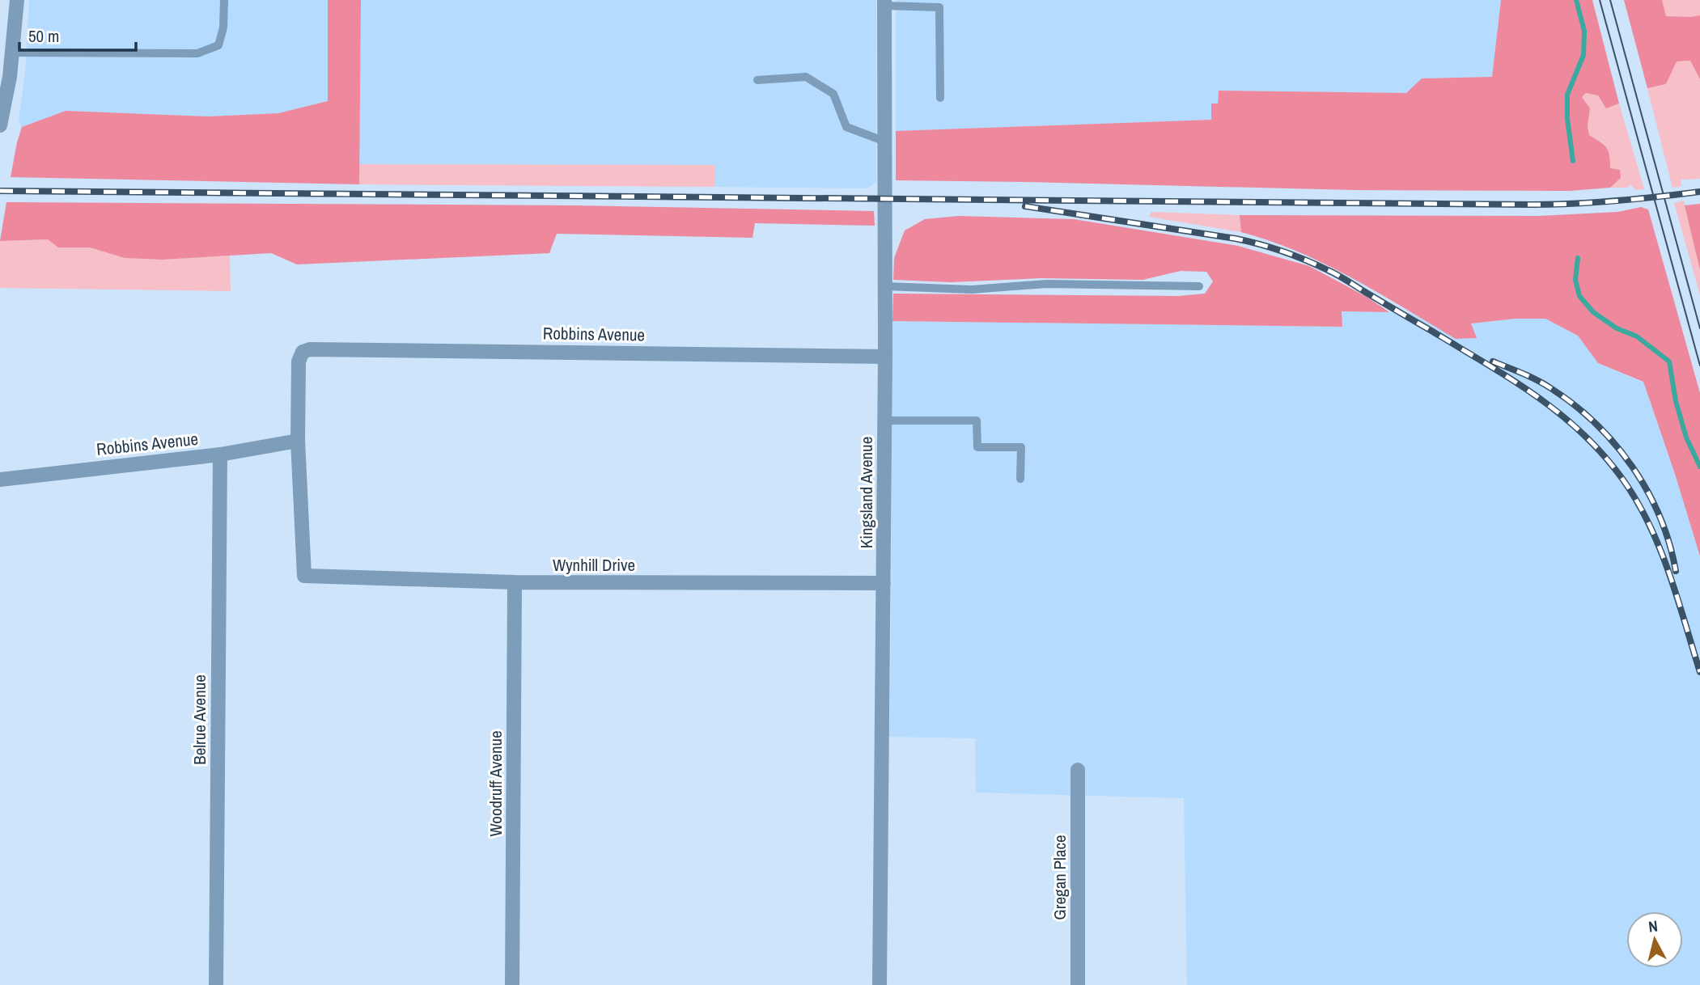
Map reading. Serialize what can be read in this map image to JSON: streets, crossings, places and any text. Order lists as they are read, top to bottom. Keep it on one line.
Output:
{"streets":{"street":["Robbins Avenue","Kingsland Avenue","Wynhill Drive","Belrue Avenue","Woodruff Avenue","Gregan Place"]},"crossings":[["Robbins Avenue","Kingsland Avenue"],["Robbins Avenue","Wynhill Drive"],["Robbins Avenue","Belrue Avenue"],["Kingsland Avenue","Wynhill Drive"],["Wynhill Drive","Woodruff Avenue"]],"scale_bar":"50 m","north":"top"}
